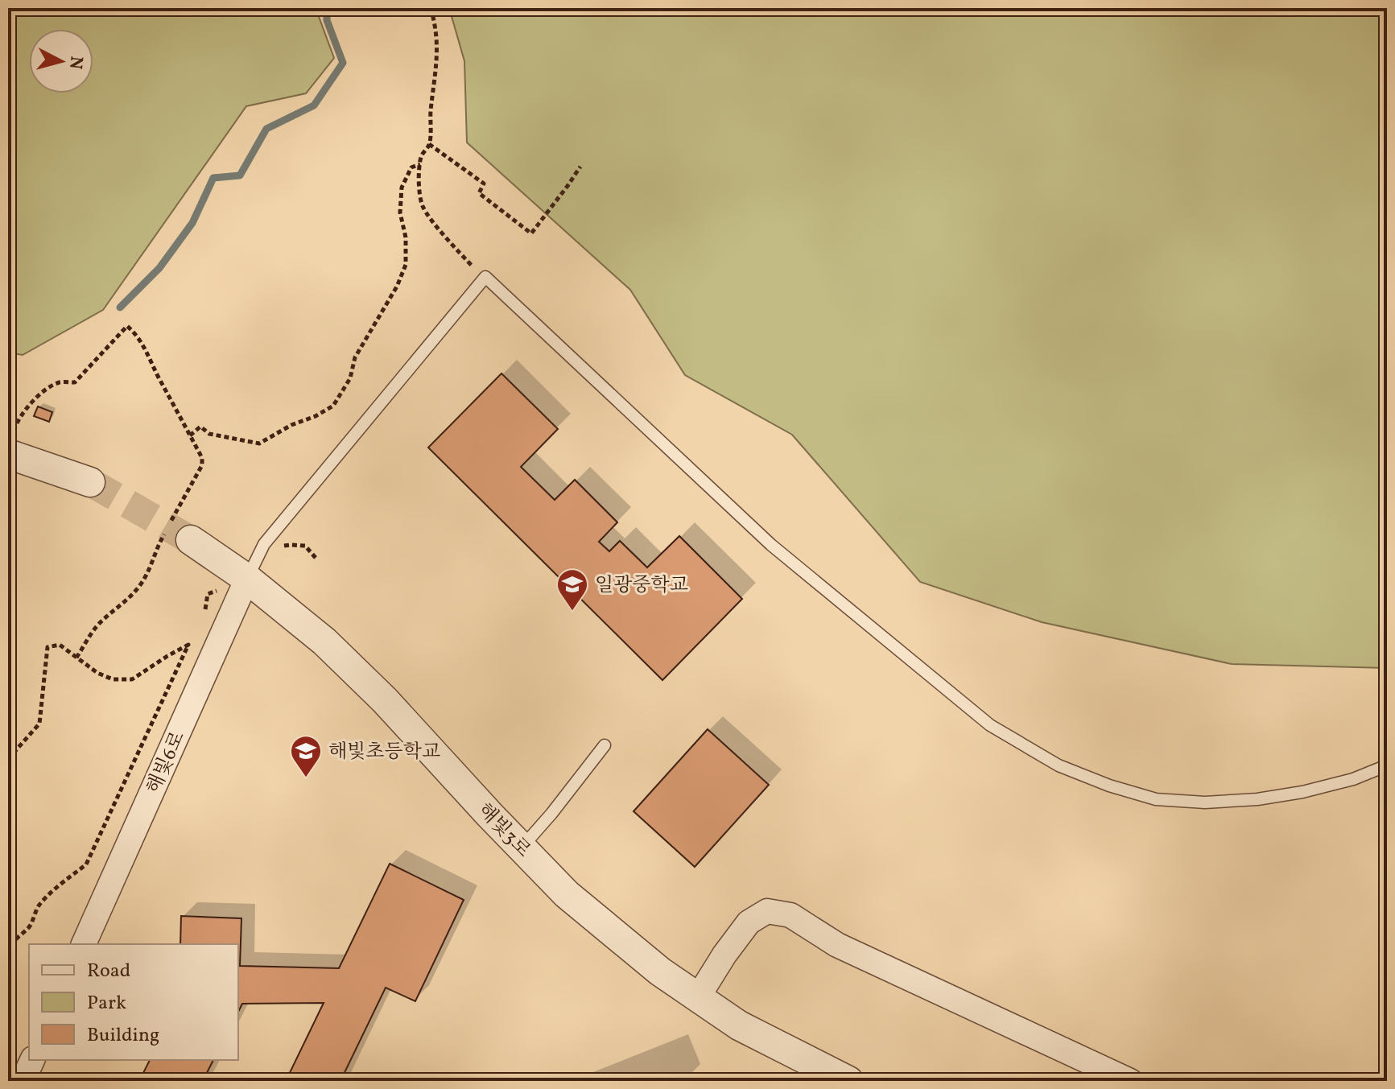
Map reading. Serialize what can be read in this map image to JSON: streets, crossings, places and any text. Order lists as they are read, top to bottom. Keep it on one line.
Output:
{"streets":{"street":["해빛6로","해빛3로"]},"crossings":[["해빛6로","해빛3로"]],"places":{"school or university":["일광중학교","해빛초등학교"]},"legend":["Road","Park","Building"],"north":"right"}
